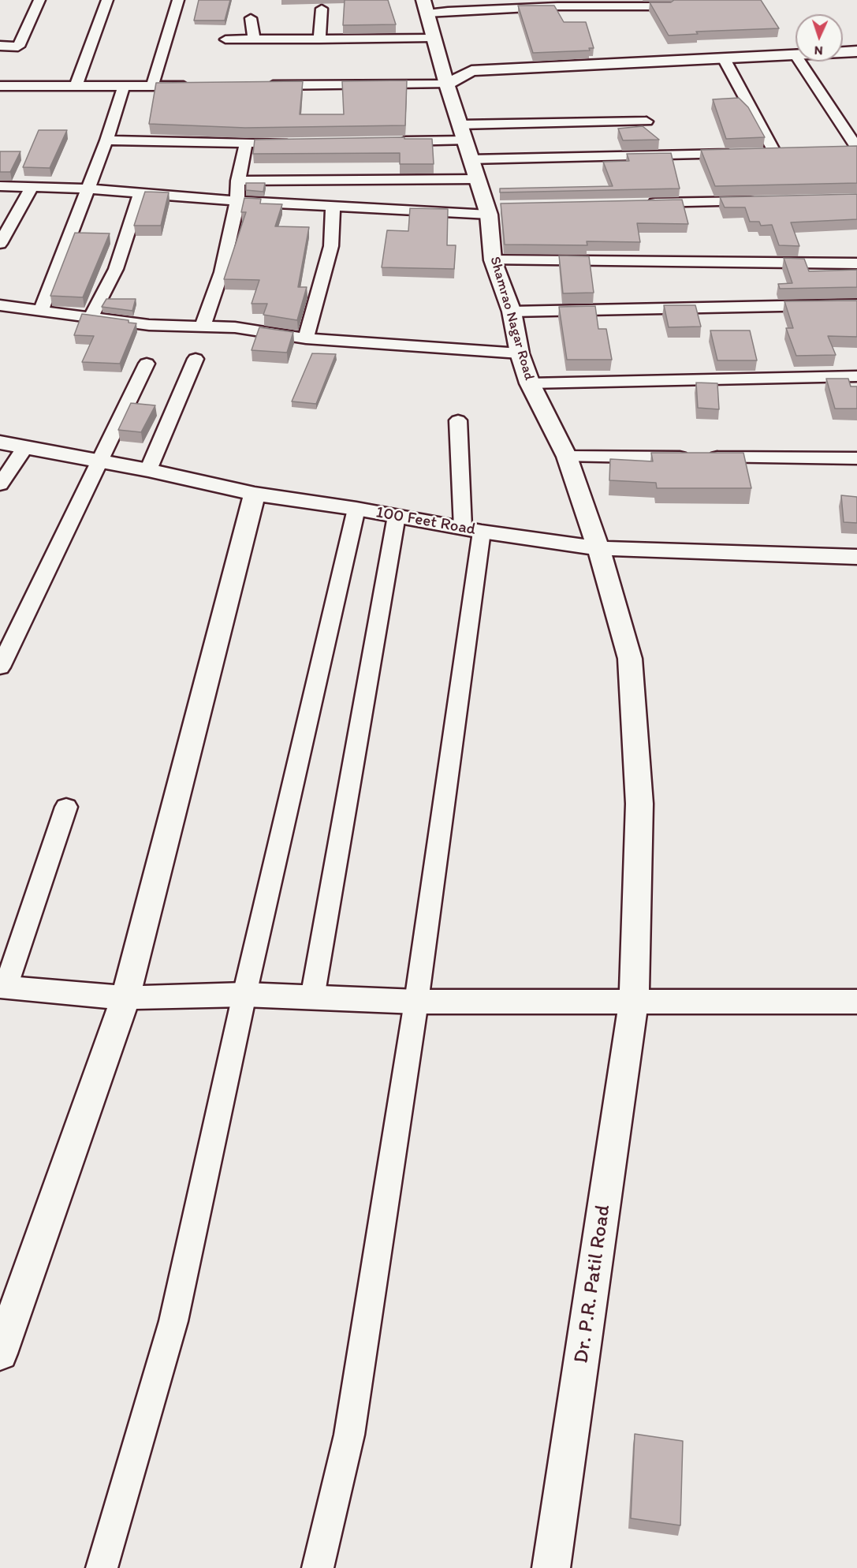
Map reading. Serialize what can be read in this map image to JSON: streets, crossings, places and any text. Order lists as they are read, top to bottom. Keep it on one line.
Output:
{"streets":{"street":["Shamrao Nagar Road","100 Feet Road","Dr. P.R. Patil Road"]},"crossings":[["Shamrao Nagar Road","100 Feet Road"],["Shamrao Nagar Road","Dr. P.R. Patil Road"],["100 Feet Road","Dr. P.R. Patil Road"]],"north":"bottom"}
